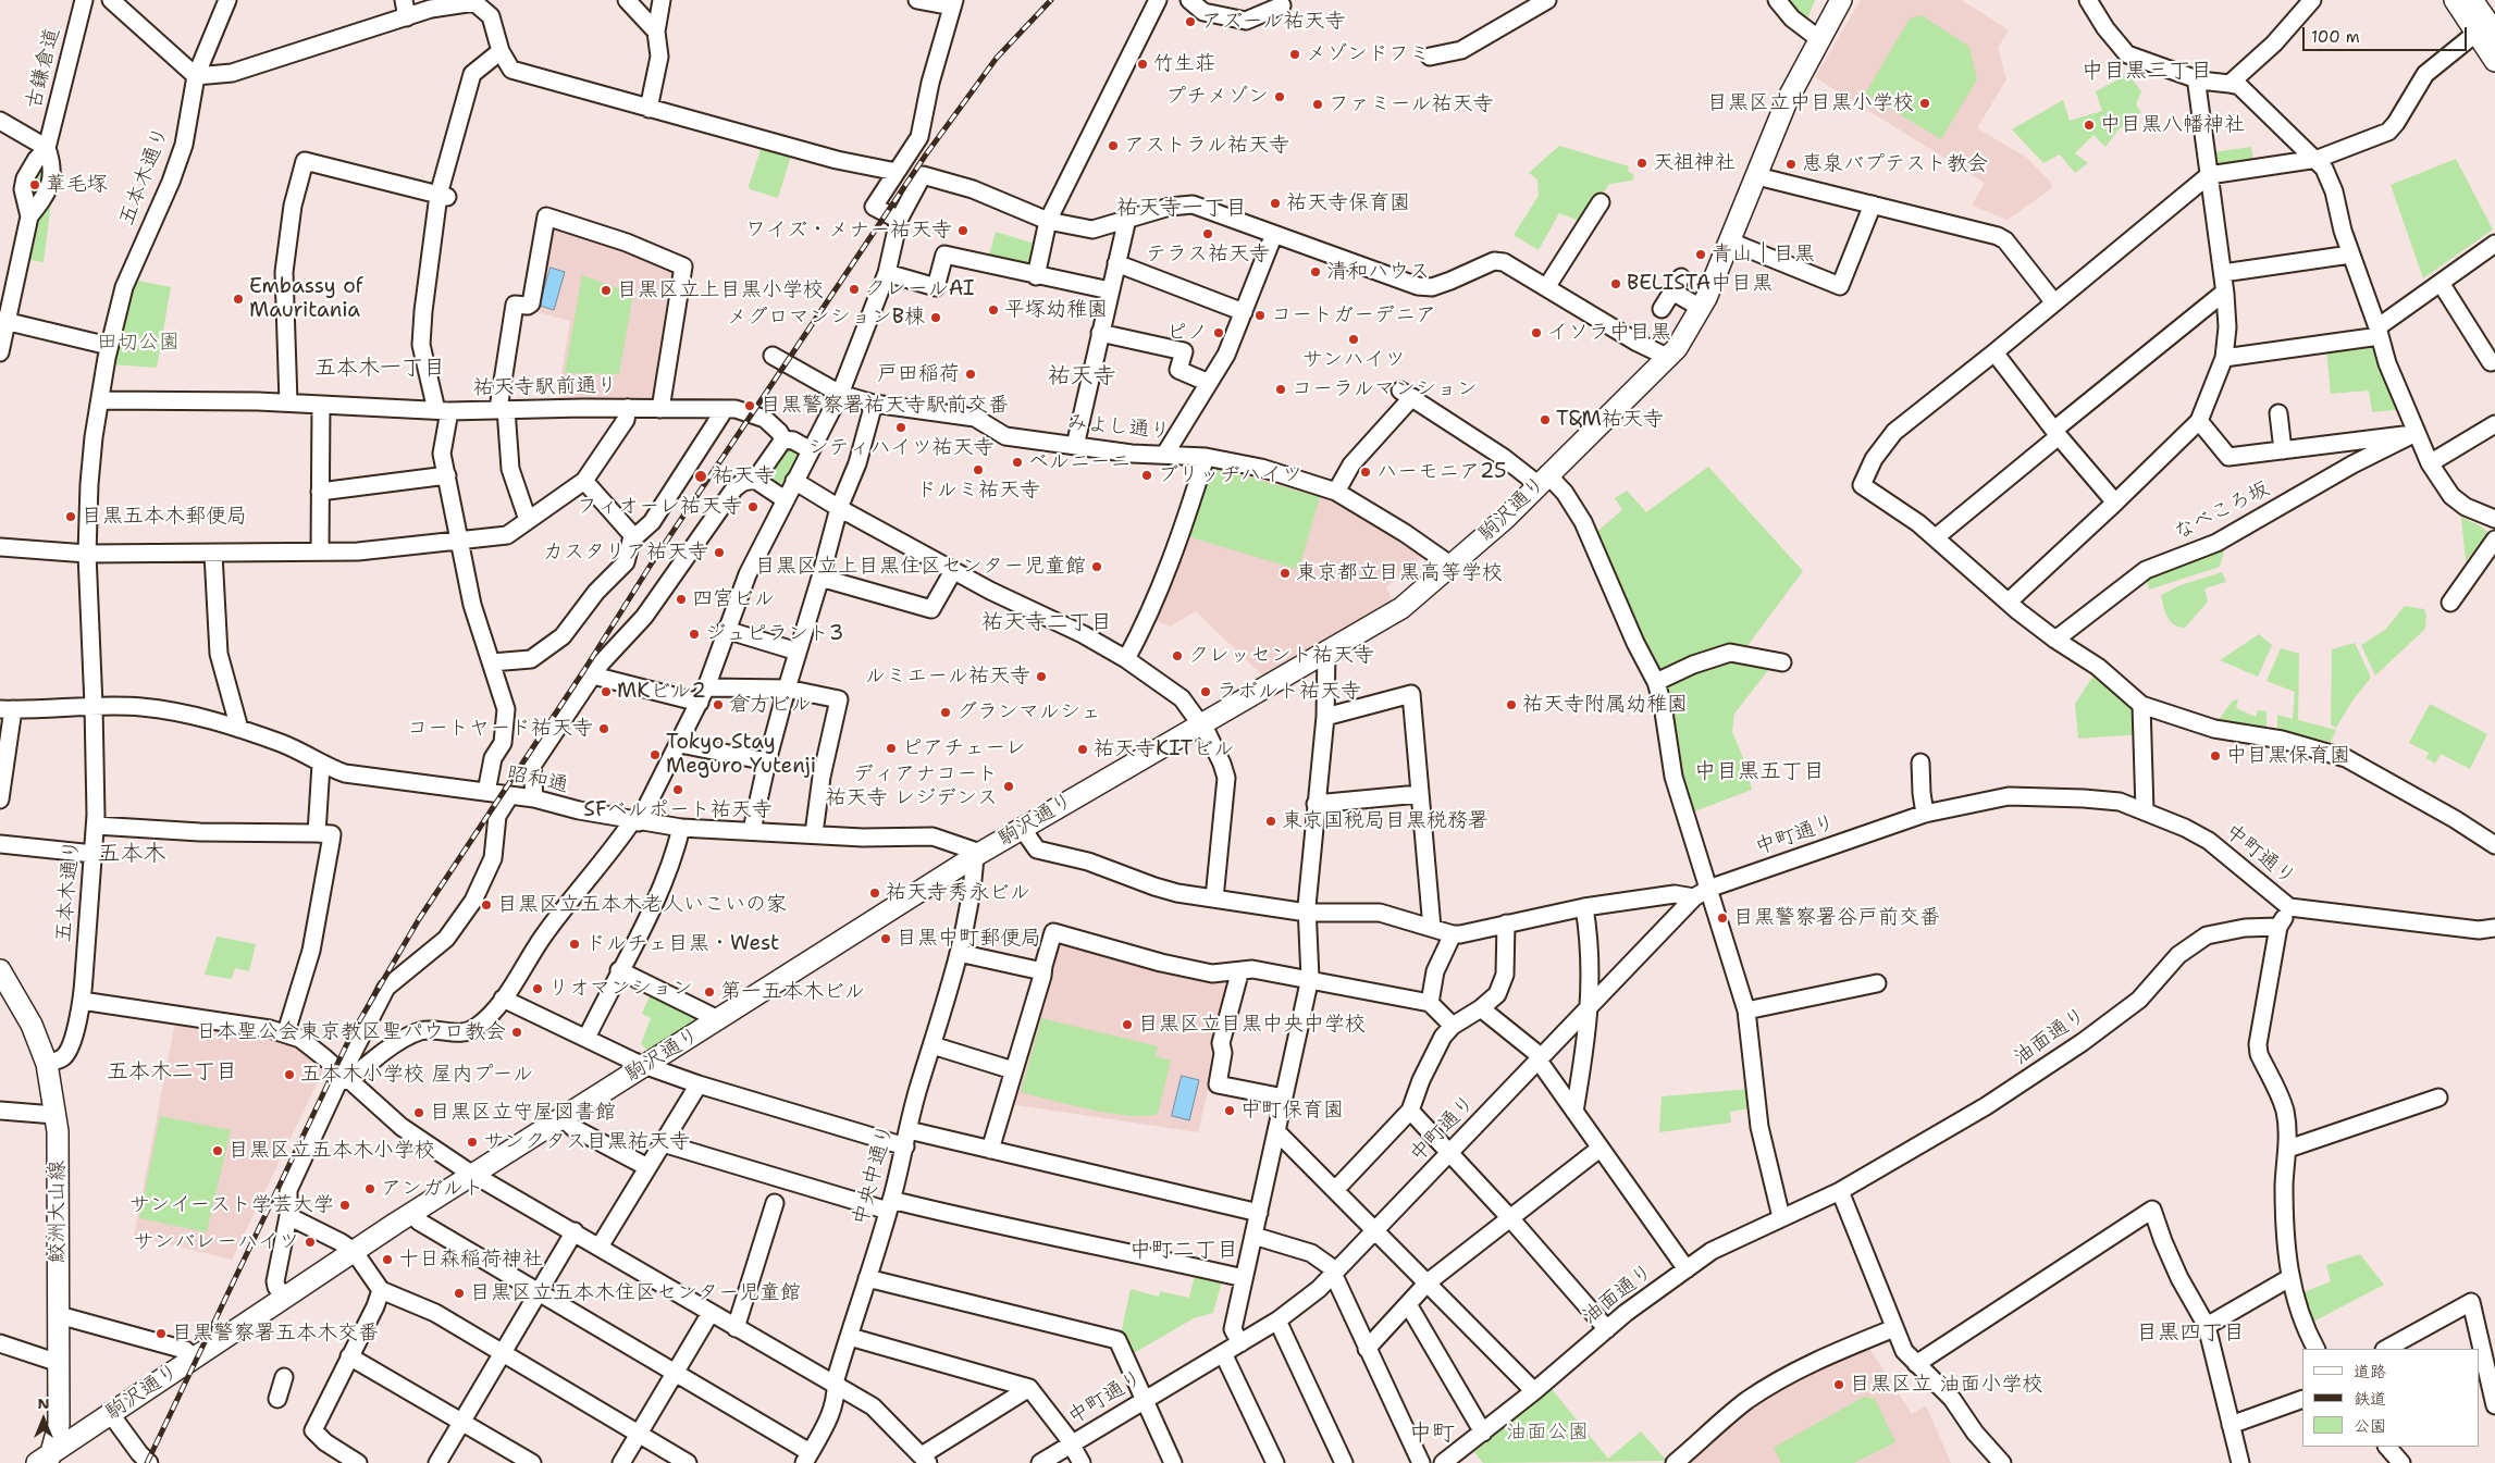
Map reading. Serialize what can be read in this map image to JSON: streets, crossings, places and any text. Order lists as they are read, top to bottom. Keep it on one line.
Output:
{"streets":{"main road":["駒沢通り","鮫洲大山線"],"street":["古鎌倉道","五本木通り","祐天寺駅前通り","みよし通り","なべころ坂","昭和通","中町通り","油面通り","中央中通り"]},"crossings":[["五本木通り","祐天寺駅前通り"],["五本木通り","昭和通"],["五本木通り","鮫洲大山線"],["みよし通り","駒沢通り"],["駒沢通り","昭和通"],["駒沢通り","中央中通り"],["駒沢通り","鮫洲大山線"],["昭和通","中央中通り"],["中町通り","油面通り"]],"districts":["中目黒三丁目","祐天寺一丁目","五本木一丁目","祐天寺","祐天寺二丁目","中目黒五丁目","五本木","五本木二丁目","中町二丁目","目黒四丁目","中町"],"parks":["田切公園","油面公園"],"places":["アズール祐天寺","メゾンドフミ","竹生荘","プチメゾン","目黒区立中目黒小学校","ファミール祐天寺","中目黒八幡神社","アストラル祐天寺","天祖神社","恵泉バプテスト教会","葦毛塚","祐天寺保育園","ワイズ・メナー祐天寺","テラス祐天寺","青山｜目黒","清和ハウス","BELISTA中目黒","クレールAI","目黒区立上目黒小学校","Embassy of Mauritania","平塚幼稚園","コートガーデニア","メグロマンションB棟","ピノ","イソラ中目黒","サンハイツ","戸田稲荷","コーラルマンション","目黒警察署祐天寺駅前交番","T&M祐天寺","シティハイツ祐天寺","ベルニーニ","ドルミ祐天寺","ハーモニア25","ブリッヂハイツ","祐天寺","フィオーレ祐天寺","目黒五本木郵便局","カスタリア祐天寺","目黒区立上目黒住区センター児童館","東京都立目黒高等学校","四宮ビル","ジュピラント3","クレッセント祐天寺","ルミエール祐天寺","MKビル2","ラボルト祐天寺","倉方ビル","祐天寺附属幼稚園","グランマルシェ","コートヤード祐天寺","ピアチェーレ","祐天寺KITビル","Tokyo Stay Meguro Yutenji","中目黒保育園","ディアナコート 祐天寺 レジデンス","SFベルポート祐天寺","東京国税局目黒税務署","祐天寺秀永ビル","目黒区立五本木老人いこいの家","目黒警察署谷戸前交番","目黒中町郵便局","ドルチェ目黒・West","リオマンション","第一五本木ビル","目黒区立目黒中央中学校","日本聖公会東京教区聖パウロ教会","五本木小学校 屋内プール","中町保育園","目黒区立守屋図書館","サンクタス目黒祐天寺","目黒区立五本木小学校","アンガルト","サンイースト学芸大学","サンバレーハイツ","十日森稲荷神社","目黒区立五本木住区センター児童館","目黒警察署五本木交番","目黒区立 油面小学校"],"legend":["道路","鉄道","公園"],"scale_bar":"100 m","north":"top"}
